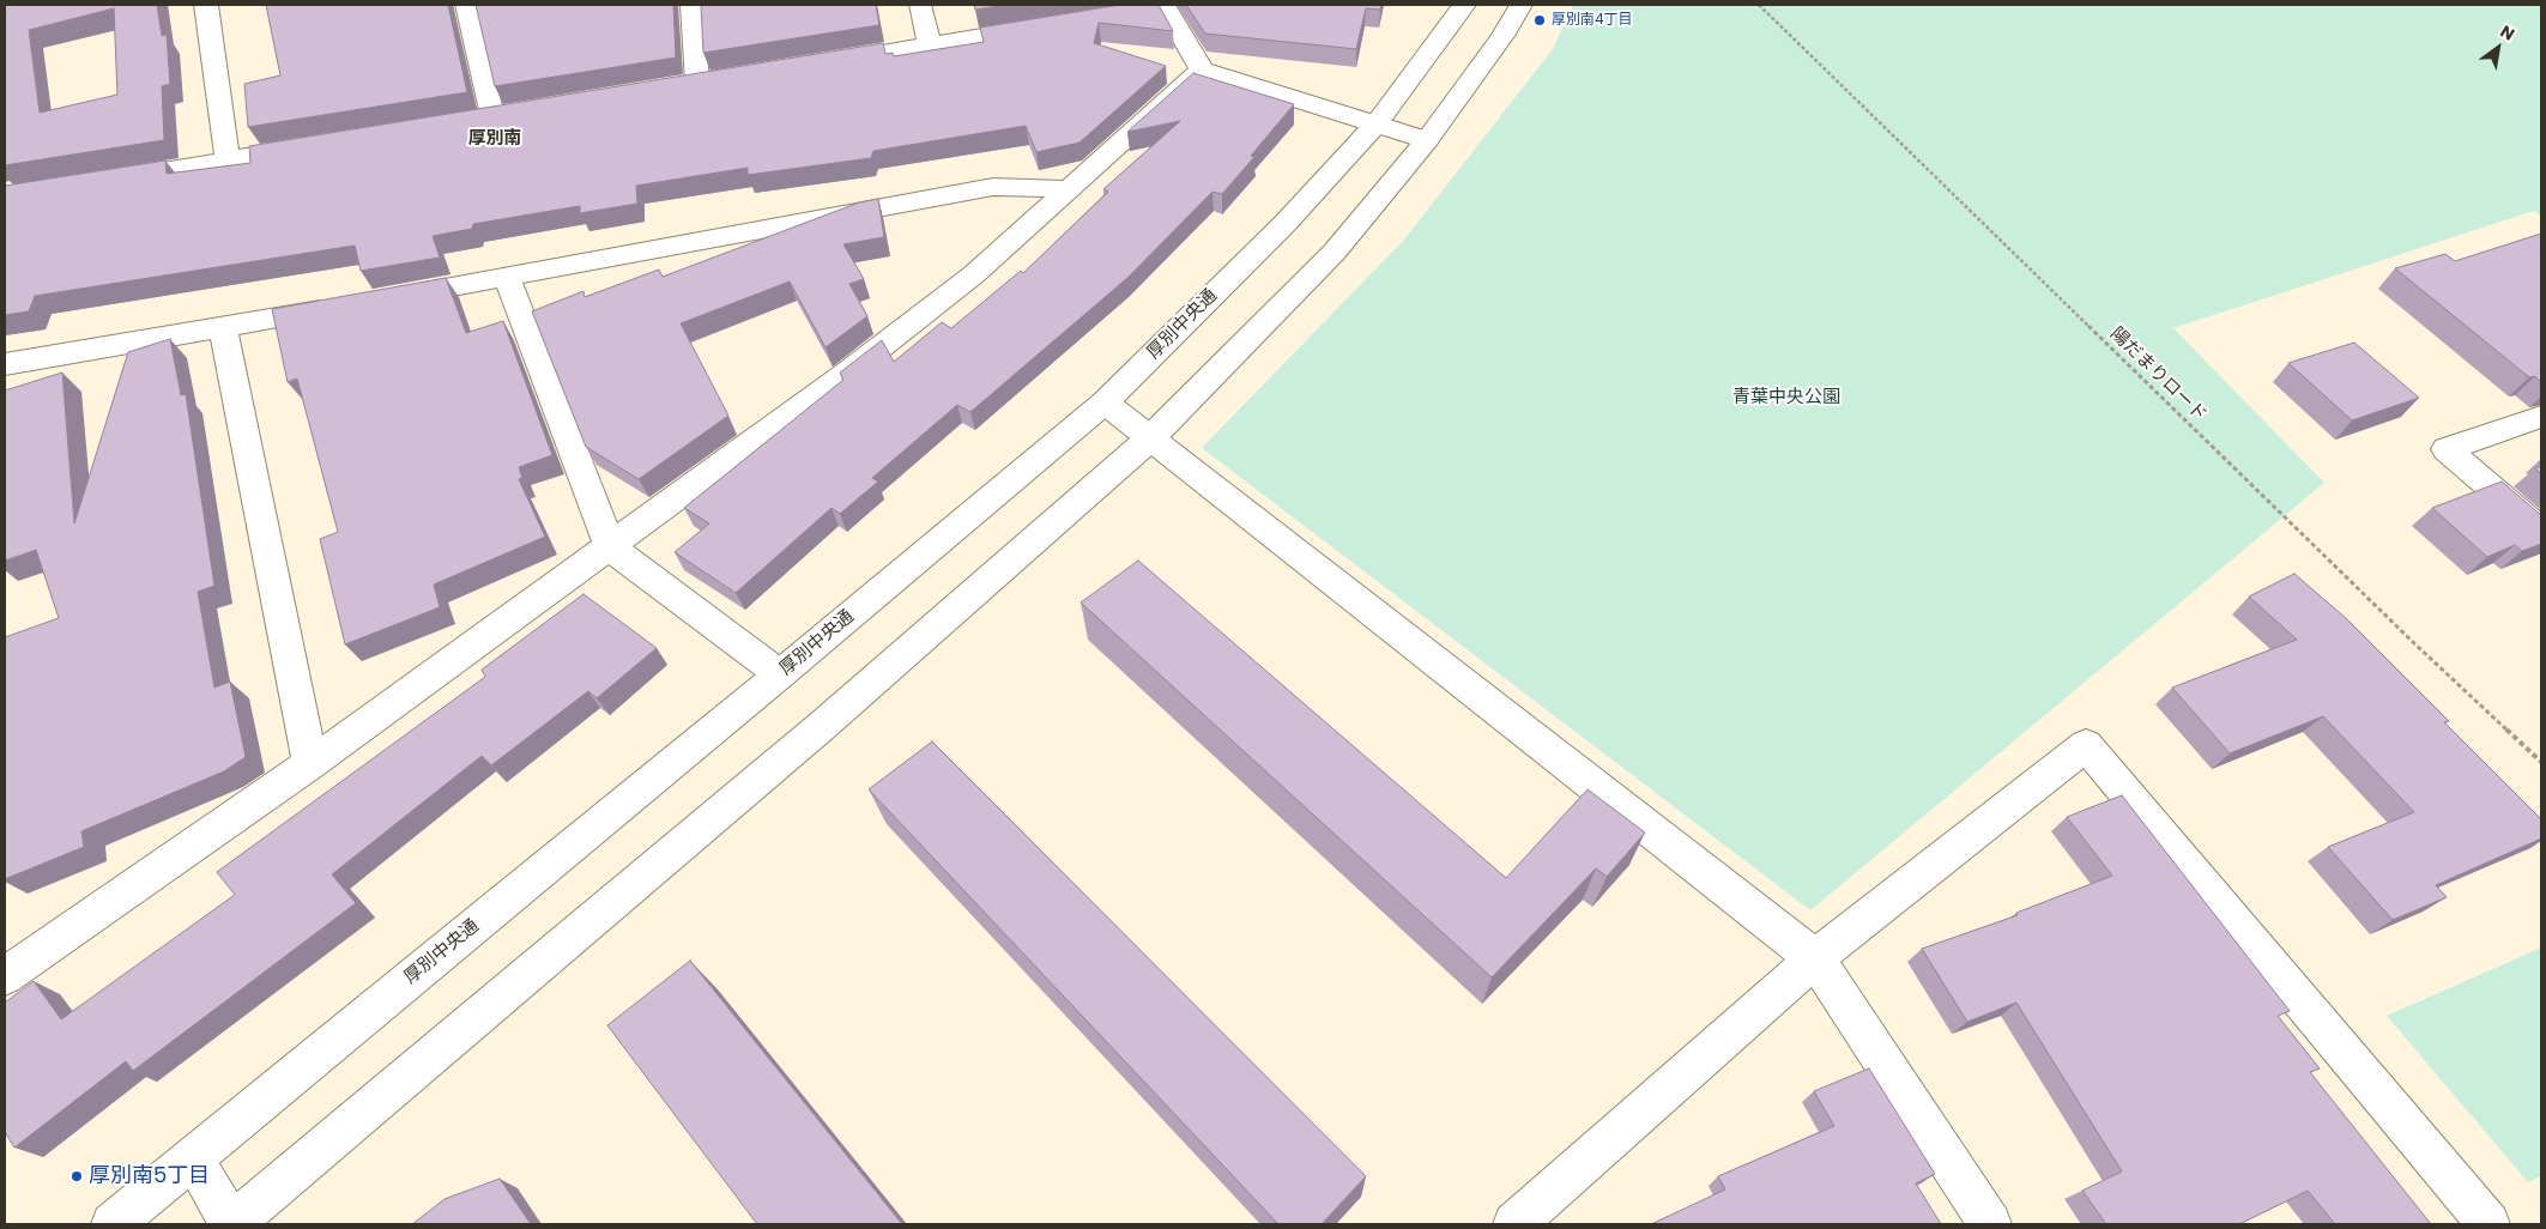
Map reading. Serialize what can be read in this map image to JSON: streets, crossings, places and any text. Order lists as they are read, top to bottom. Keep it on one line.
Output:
{"streets":{"street":["厚別中央通"],"path":["陽だまりロード"]},"districts":["厚別南"],"parks":["青葉中央公園"],"places":["厚別南4丁目","厚別南5丁目"],"north":"top right"}
